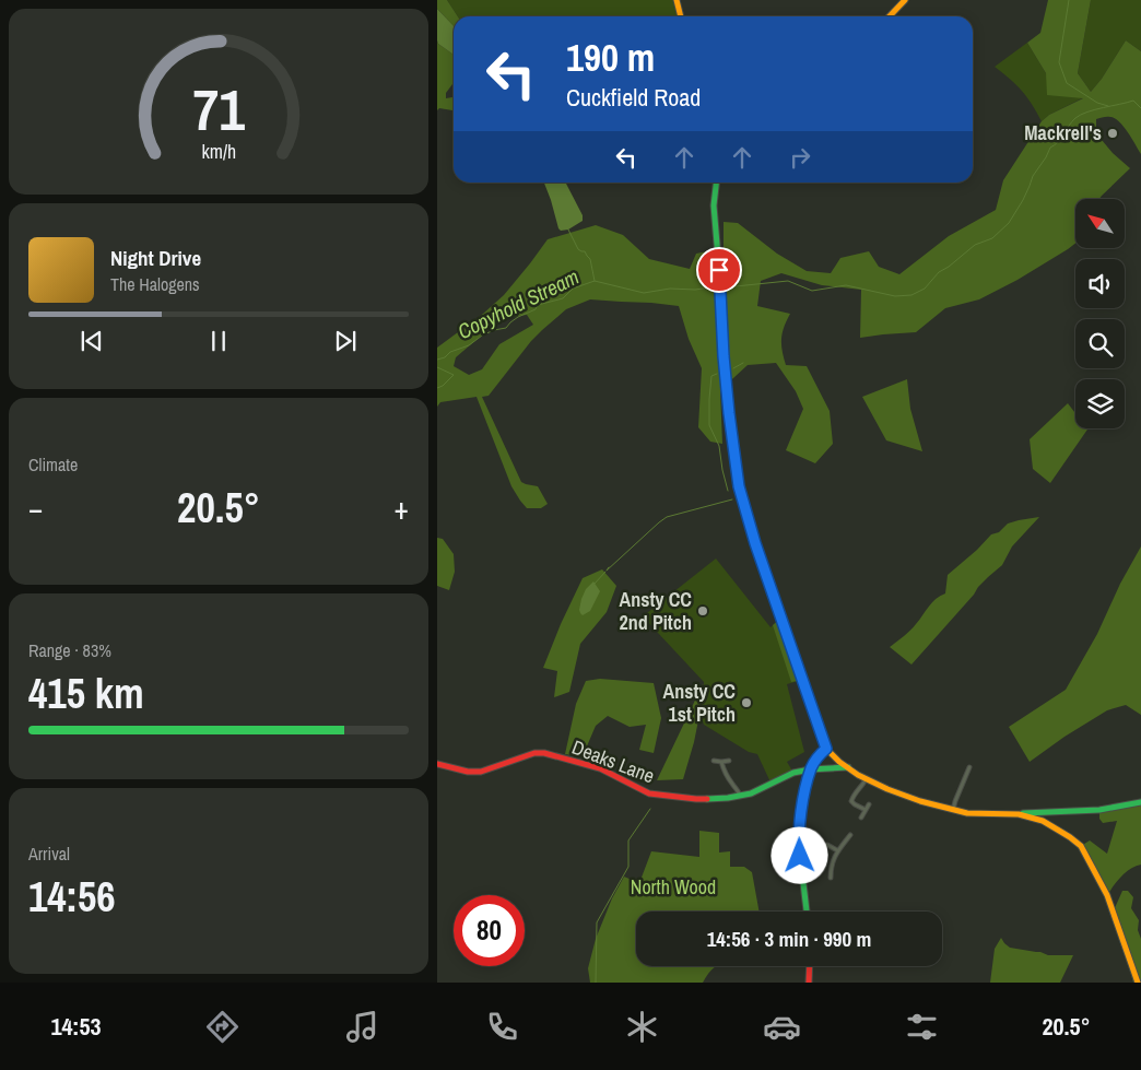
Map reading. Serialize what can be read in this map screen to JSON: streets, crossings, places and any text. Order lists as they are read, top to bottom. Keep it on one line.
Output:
{"streets":{"main road":["Deaks Lane"]},"water":["Copyhold Stream"],"parks":["North Wood"],"places":["Mackrell's","Ansty CC 2nd Pitch","Ansty CC 1st Pitch"],"north":"top left","page":{"turn":["190 m","Cuckfield Road"],"song":["Night Drive","The Halogens"],"tile":["Climate",["Range · 83%","415 km"],["Arrival","14:56"]],"heat":["−","20.5°","+"],"limit":"80","trip":"14:56 · 3 min · 990 m","tabs":["14:53","20.5°"],"gauge":["71","km/h"]}}
